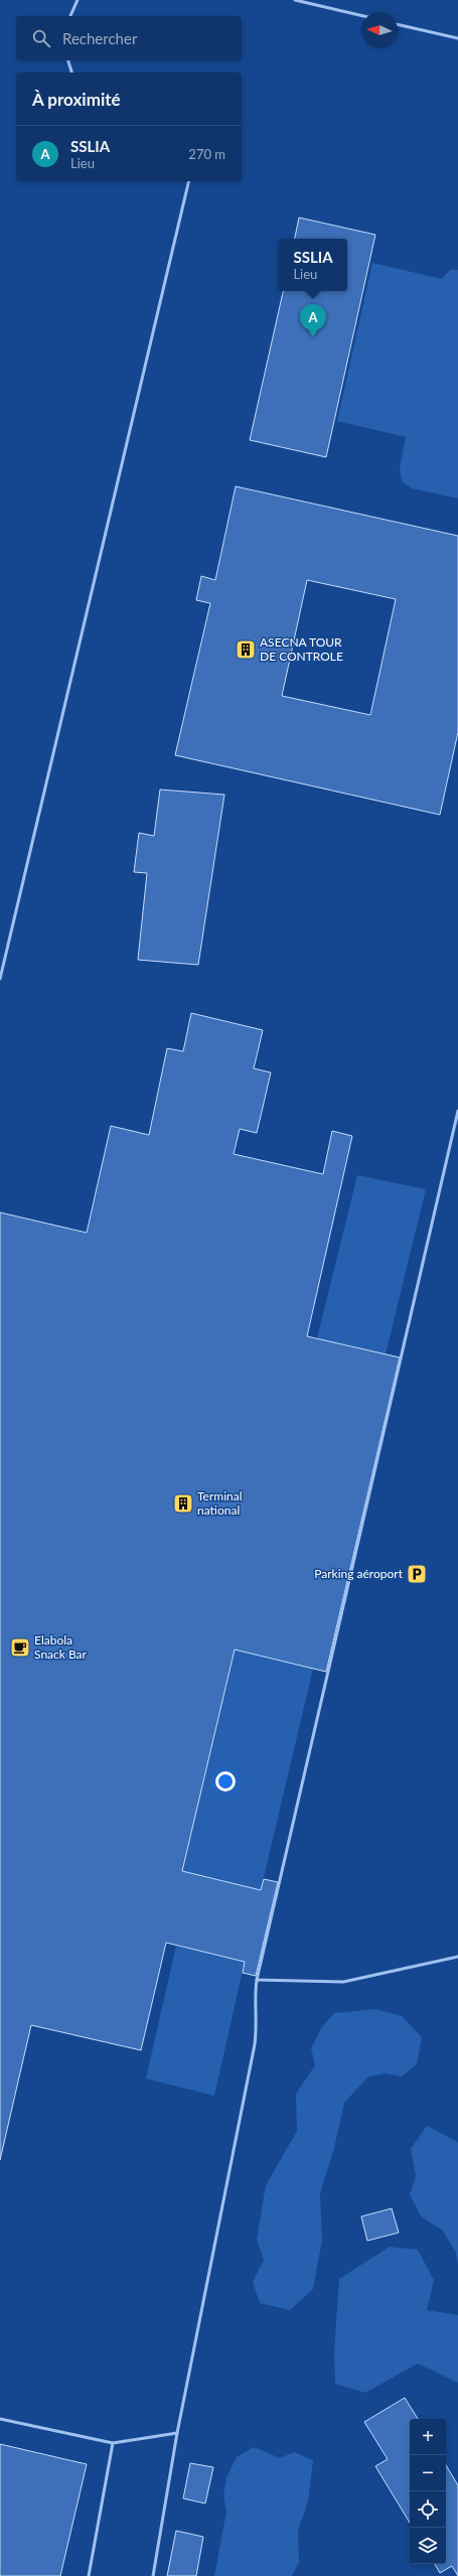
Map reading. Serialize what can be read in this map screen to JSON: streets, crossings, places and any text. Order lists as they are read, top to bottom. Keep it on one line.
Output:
{"places":{"building":["ASECNA TOUR DE CONTROLE","Terminal national"],"parking":["Parking aéroport"],"cafe":["Elabola Snack Bar"]},"north":"left","page":{"search":"Rechercher","heading":"À proximité","list":[{"mark":"A","name":"SSLIA","note":"Lieu","value":"270 m"}],"popup":["SSLIA","Lieu"],"pins":"A","map_buttons":["+","−"]}}
